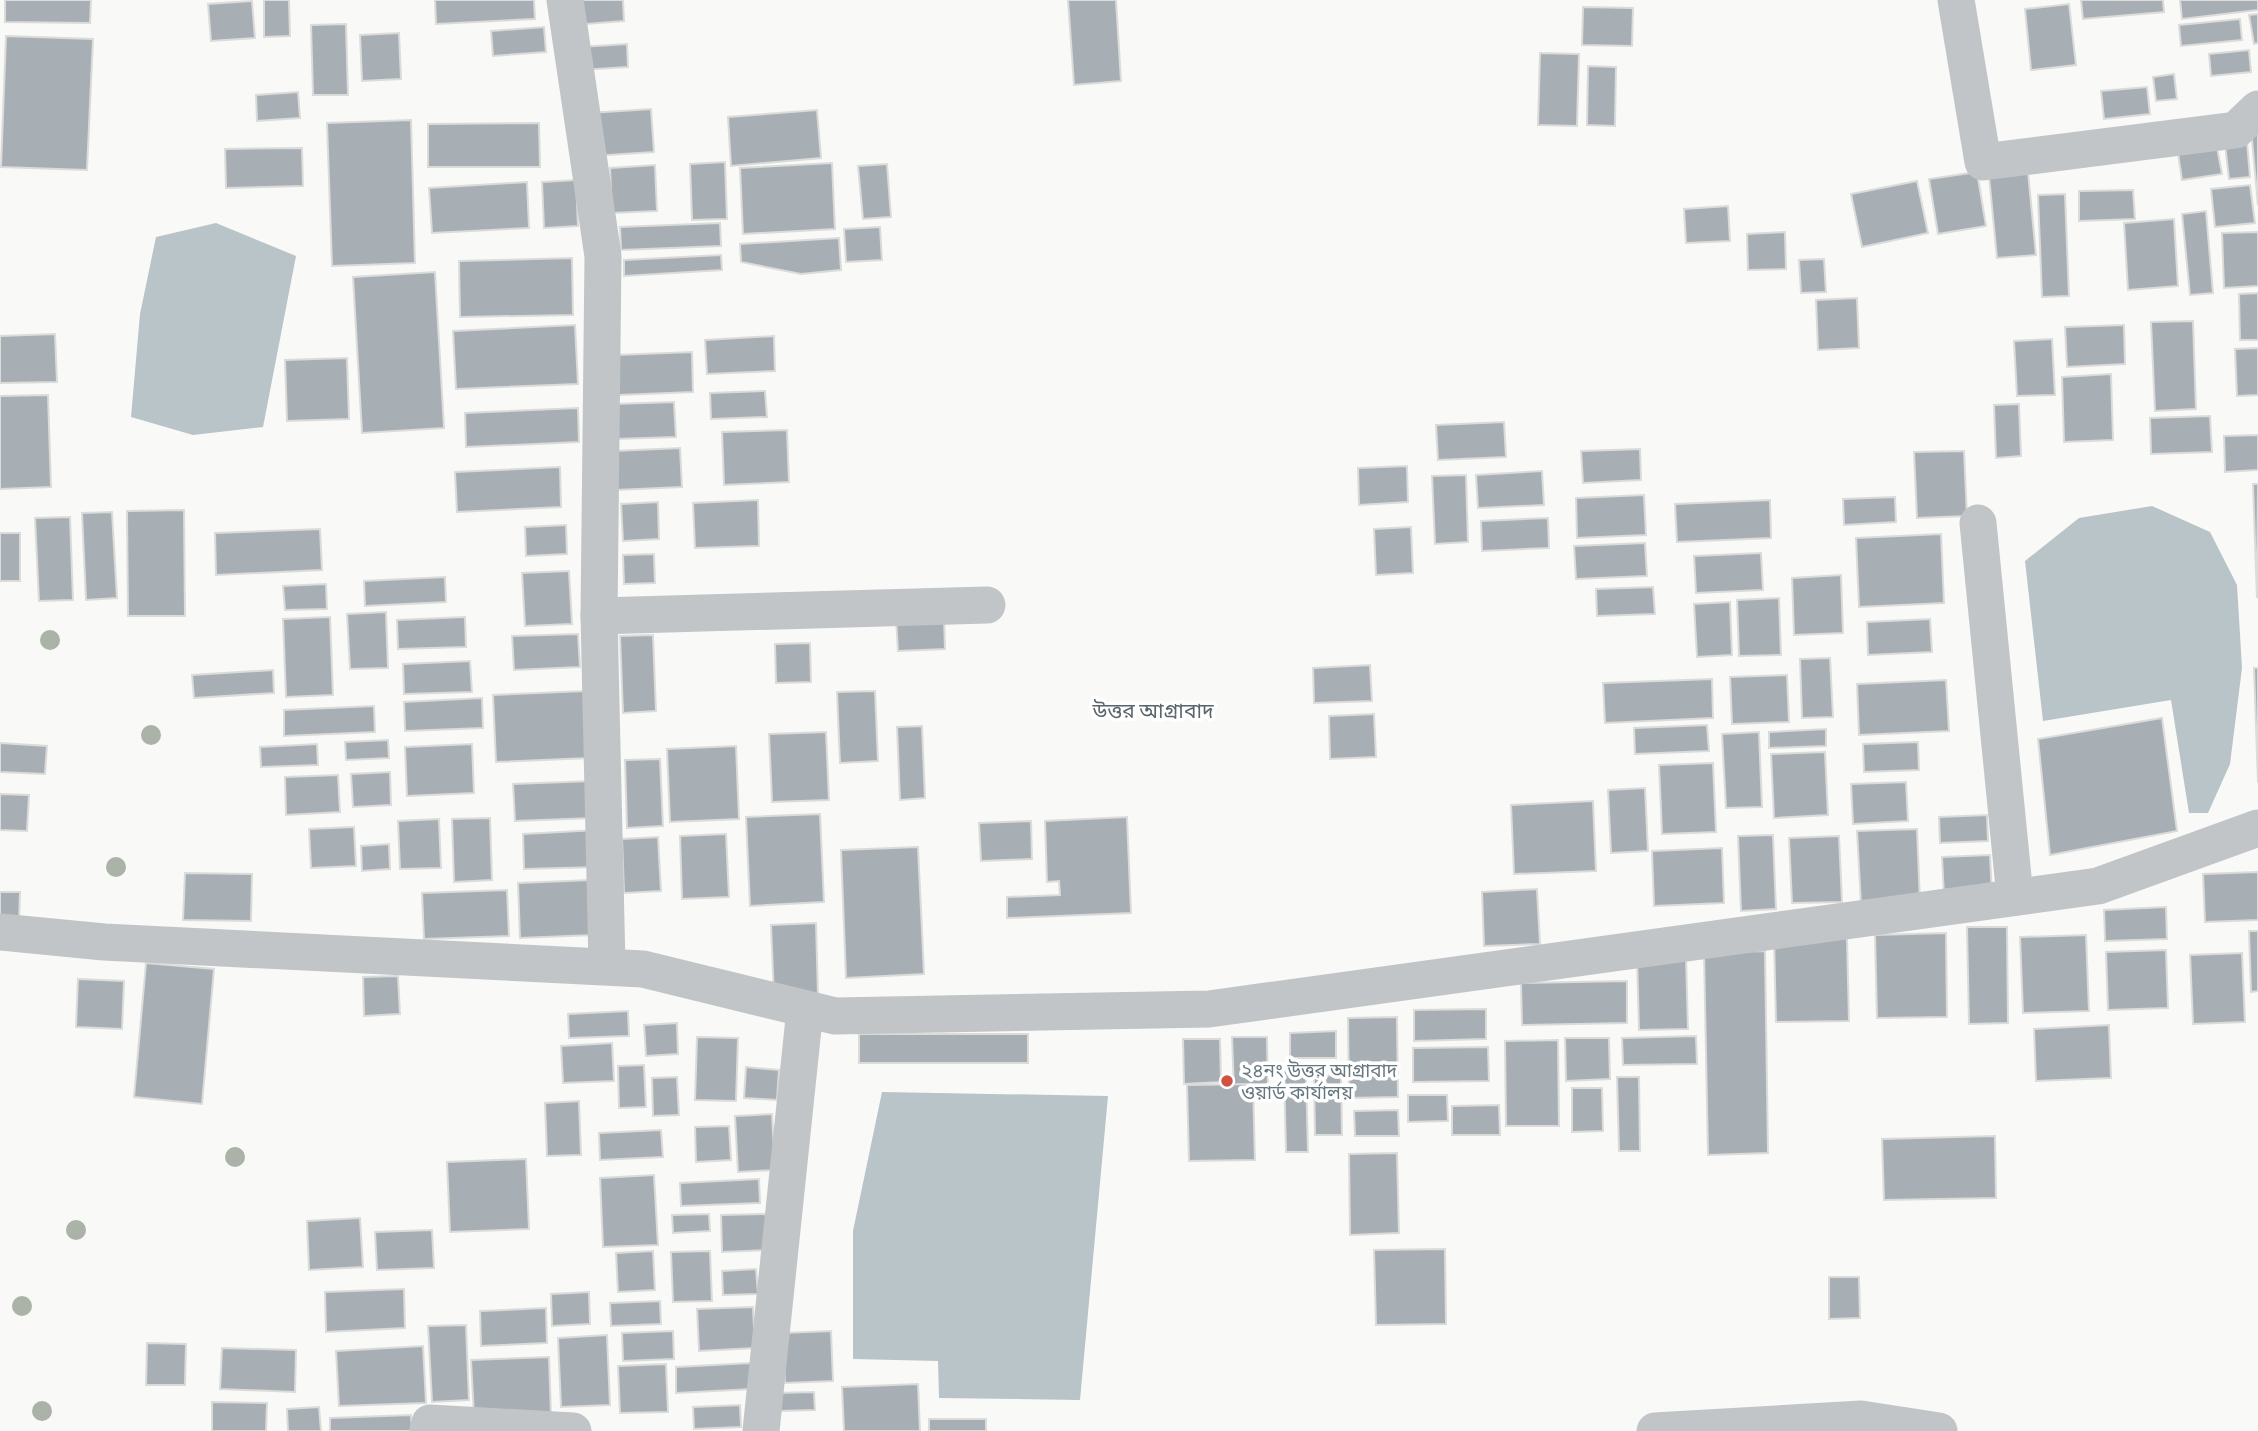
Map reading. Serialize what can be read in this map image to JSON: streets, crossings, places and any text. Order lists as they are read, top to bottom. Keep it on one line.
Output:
{"districts":["উত্তর আগ্রাবাদ"],"places":["২৪নং উত্তর আগ্রাবাদ ওয়ার্ড কার্যালয়"]}
